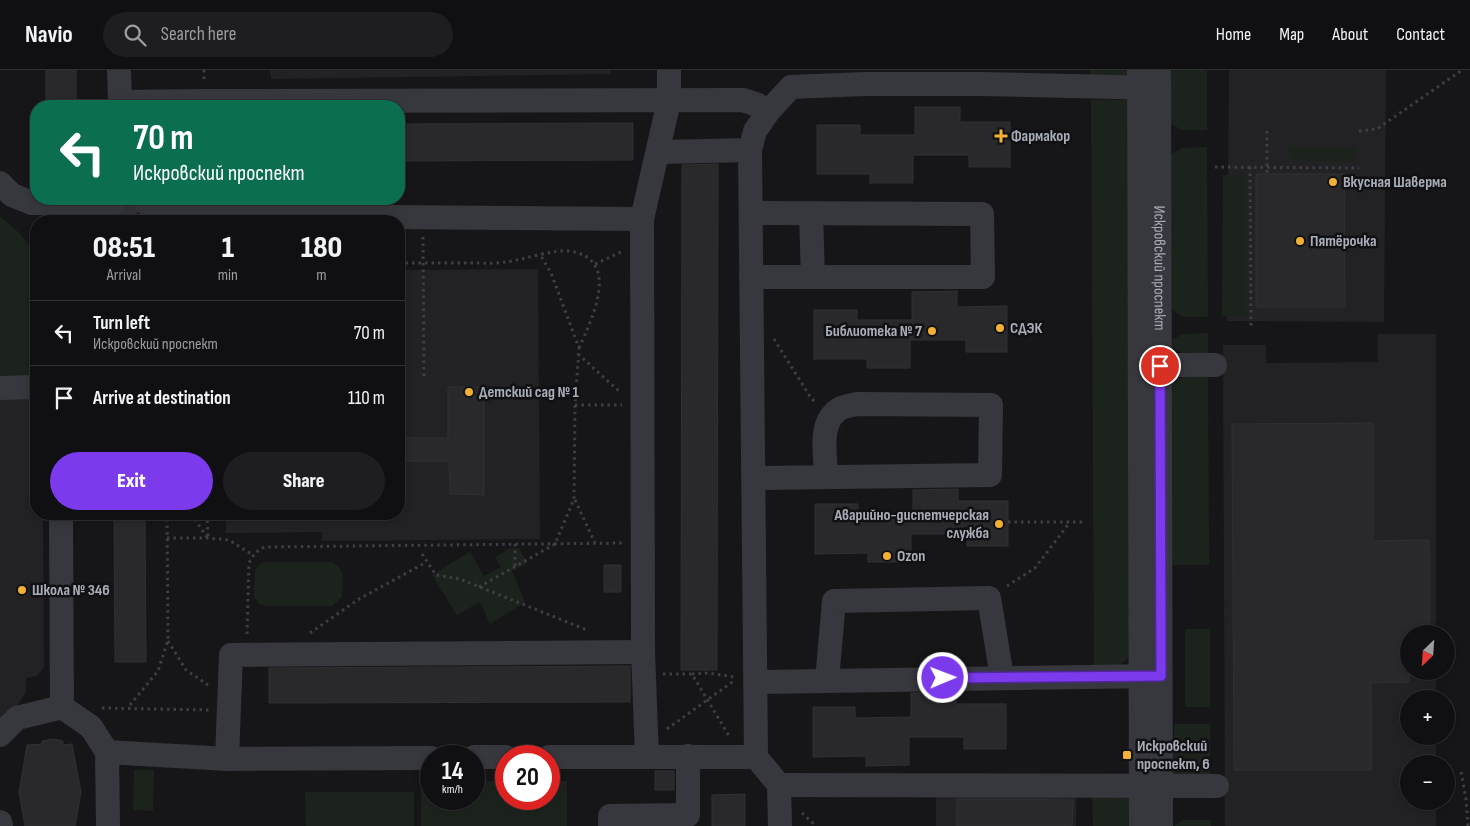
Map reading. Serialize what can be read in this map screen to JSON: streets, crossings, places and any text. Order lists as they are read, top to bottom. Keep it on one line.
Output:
{"streets":{"street":["Искровский проспект"]},"places":{"health":["Фармакор"],"other":["Вкусная Шаверма","Пятёрочка","СДЭК","Библиотека № 7","Детский сад № 1","Аварийно-диспетчерская служба","Ozon","Школа № 346"],"transit":["Искровский проспект, 6"]},"north":"bottom left","page":{"header":"Navio","search":"Search here","nav":["Home","Map","About","Contact"],"turn":["70 m","Искровский проспект"],"eta":["08:51","Arrival","1","min","180","m"],"list":[{"name":"Turn left","note":"Искровский проспект","value":"70 m"},{"name":"Arrive at destination","value":"110 m"}],"buttons":["Exit","Share"],"map_buttons":["+","−"],"speed":"14 km/h","limit":"20"}}
